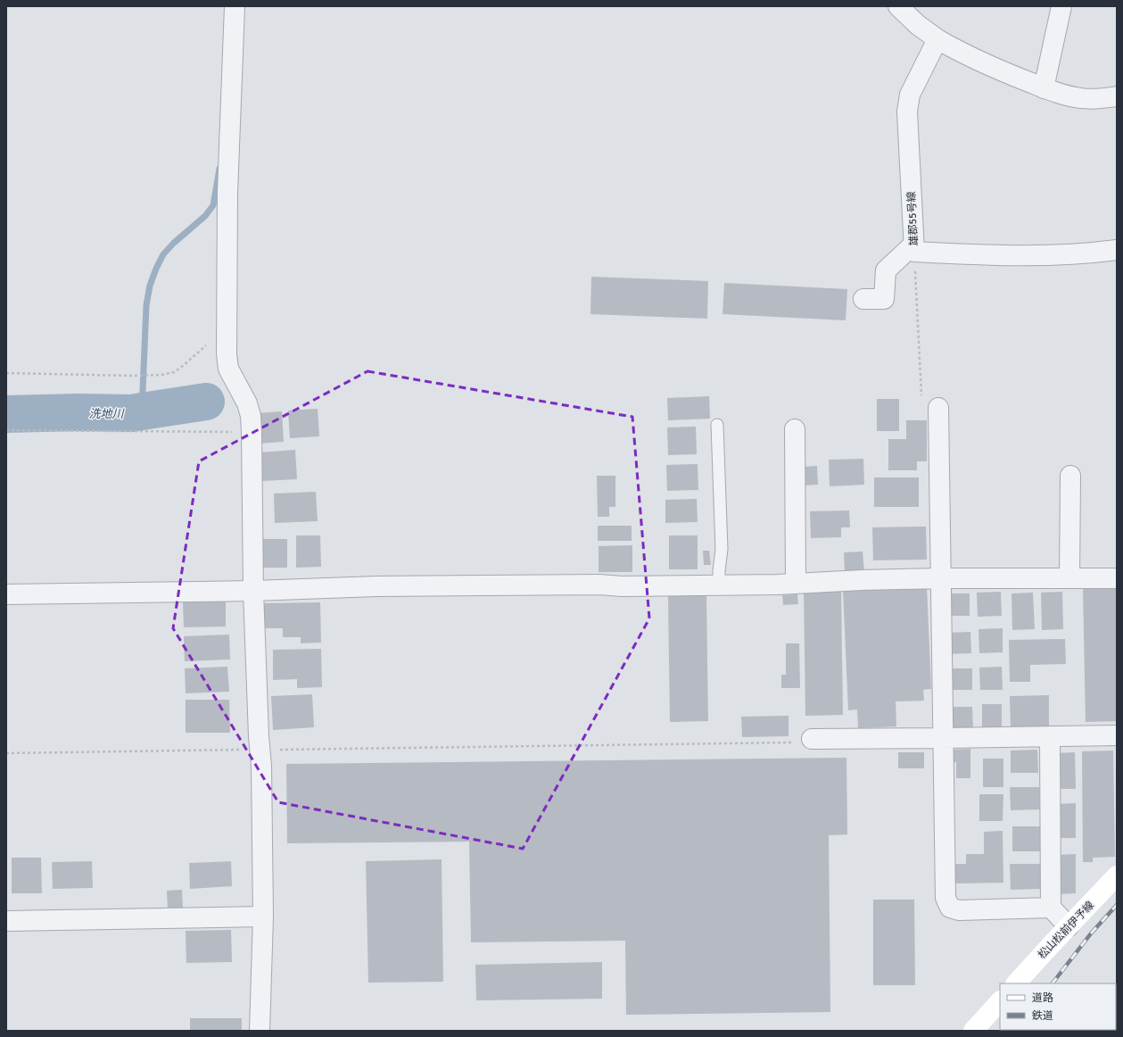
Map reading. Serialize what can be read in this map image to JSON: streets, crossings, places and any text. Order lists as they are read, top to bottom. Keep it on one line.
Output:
{"streets":{"main road":["松山松前伊予線"],"street":["雄郡55号線"]},"water":["洗地川"],"legend":["道路","鉄道"]}
